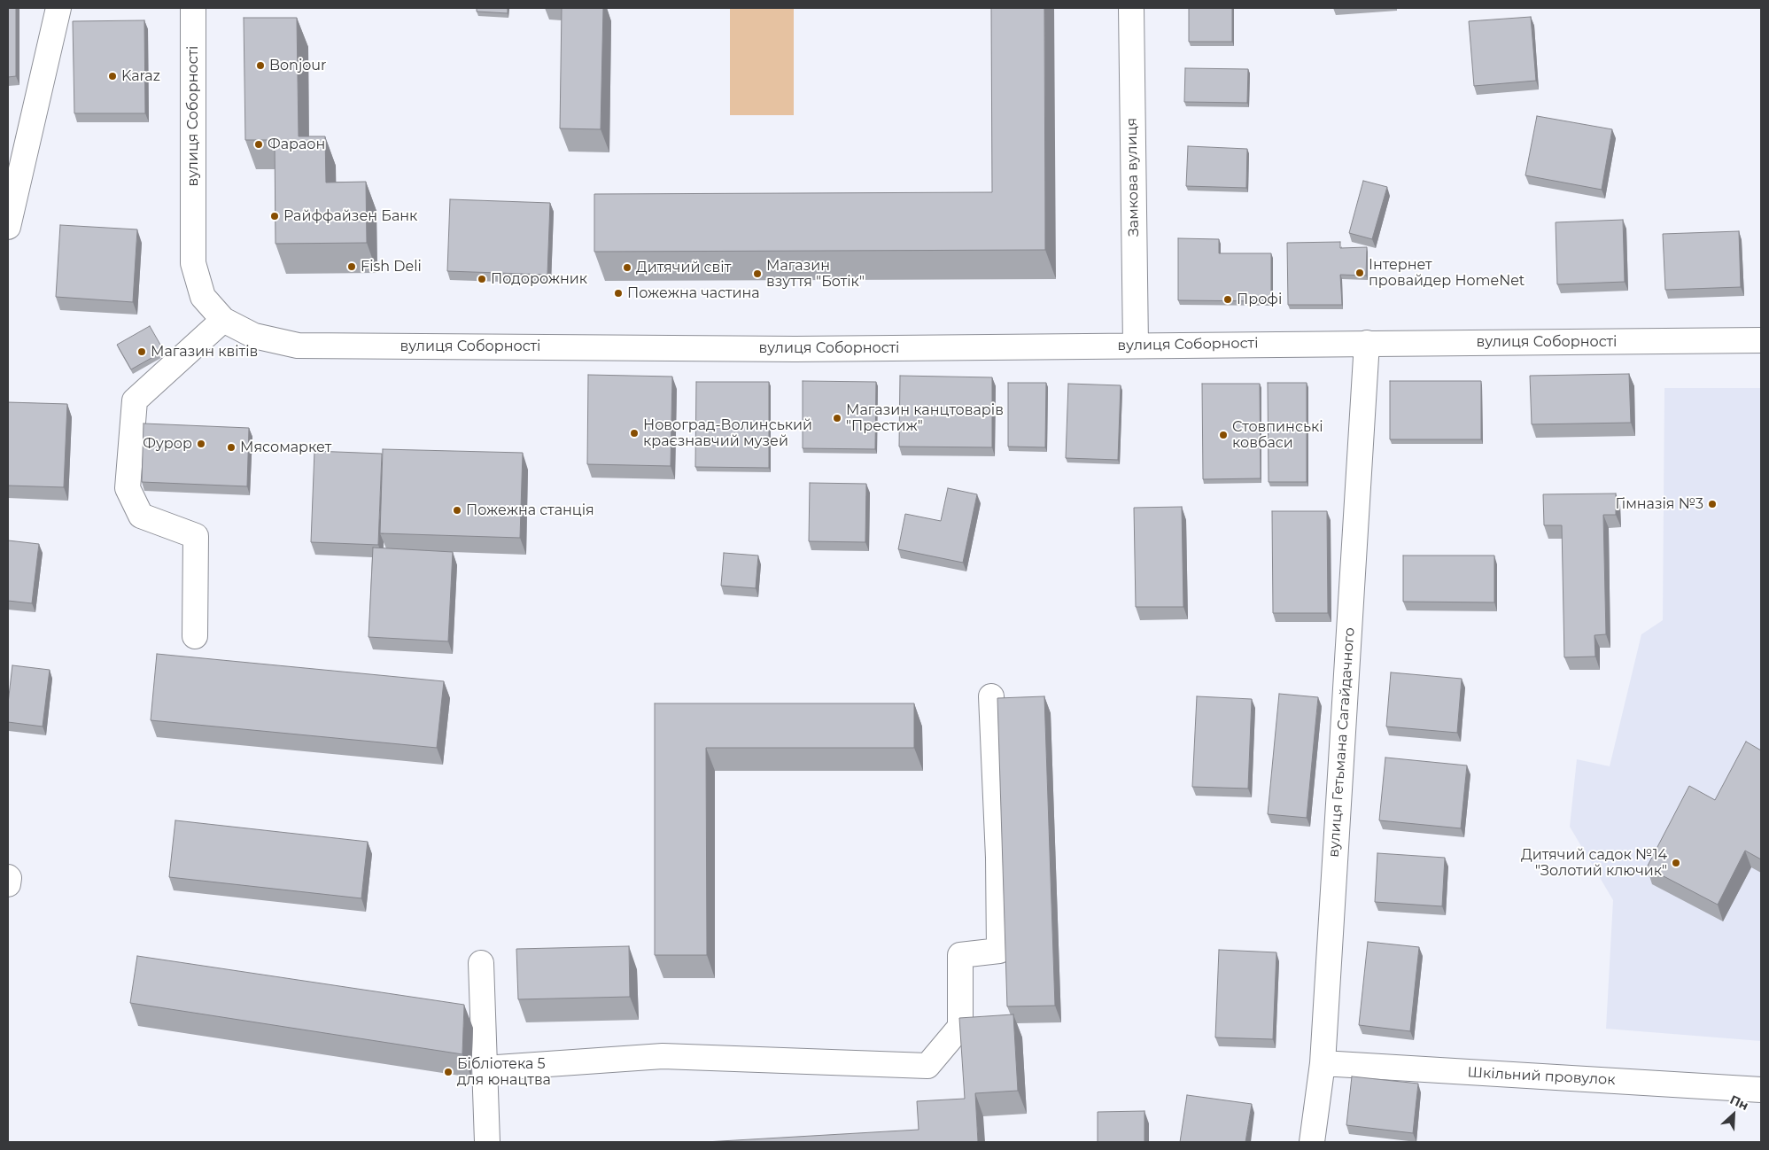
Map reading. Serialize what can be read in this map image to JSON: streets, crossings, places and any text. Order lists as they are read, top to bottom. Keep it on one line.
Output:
{"streets":{"street":["вулиця Соборності","Замкова вулиця","вулиця Гетьмана Сагайдачного","Шкільний провулок"]},"crossings":[["вулиця Соборності","Замкова вулиця"],["вулиця Соборності","вулиця Гетьмана Сагайдачного"],["вулиця Гетьмана Сагайдачного","Шкільний провулок"]],"places":["Bonjour","Karaz","Фараон","Райффайзен Банк","Fish Deli","Дитячий світ","Інтернет провайдер HomeNet","Магазин взуття \"Ботік\"","Подорожник","Пожежна частина","Профі","Магазин квітів","Магазин канцтоварів \"Престиж\"","Новоград-Волинський краєзнавчий музей","Стовпинські ковбаси","Фурор","Мясомаркет","Гімназія №3","Пожежна станція","Дитячий садок №14 \"Золотий ключик\"","Бібліотека 5 для юнацтва"],"north":"top right"}
